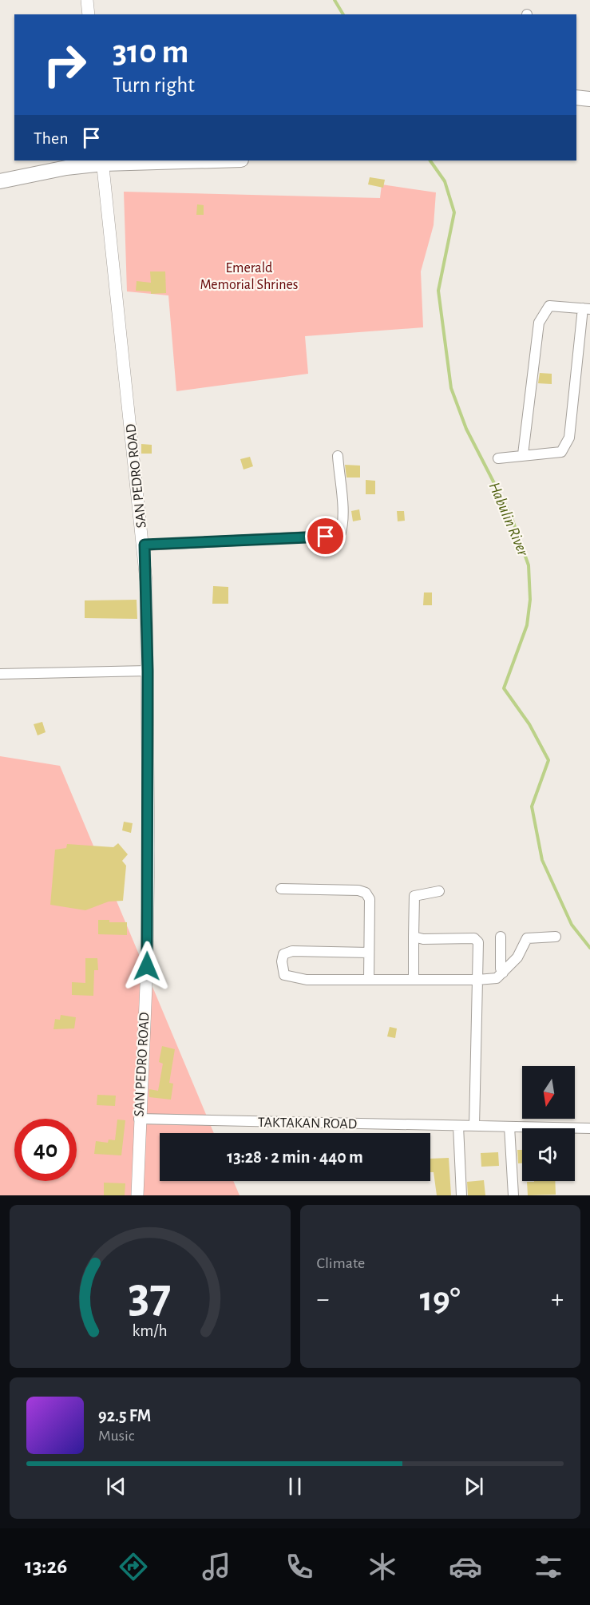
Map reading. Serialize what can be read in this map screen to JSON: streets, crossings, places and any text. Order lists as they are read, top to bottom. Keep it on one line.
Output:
{"streets":{"street":["SAN PEDRO ROAD","TAKTAKAN ROAD"]},"crossings":[["SAN PEDRO ROAD","TAKTAKAN ROAD"]],"water":["Habulin River"],"parks":["Emerald Memorial Shrines"],"north":"bottom","page":{"turn":["310 m","Turn right"],"then":"Then","limit":"40","trip":"13:28 · 2 min · 440 m","tile":"Climate","heat":["−","19°","+"],"song":["92.5 FM","Music"],"tabs":"13:26","gauge":["37","km/h"]}}
